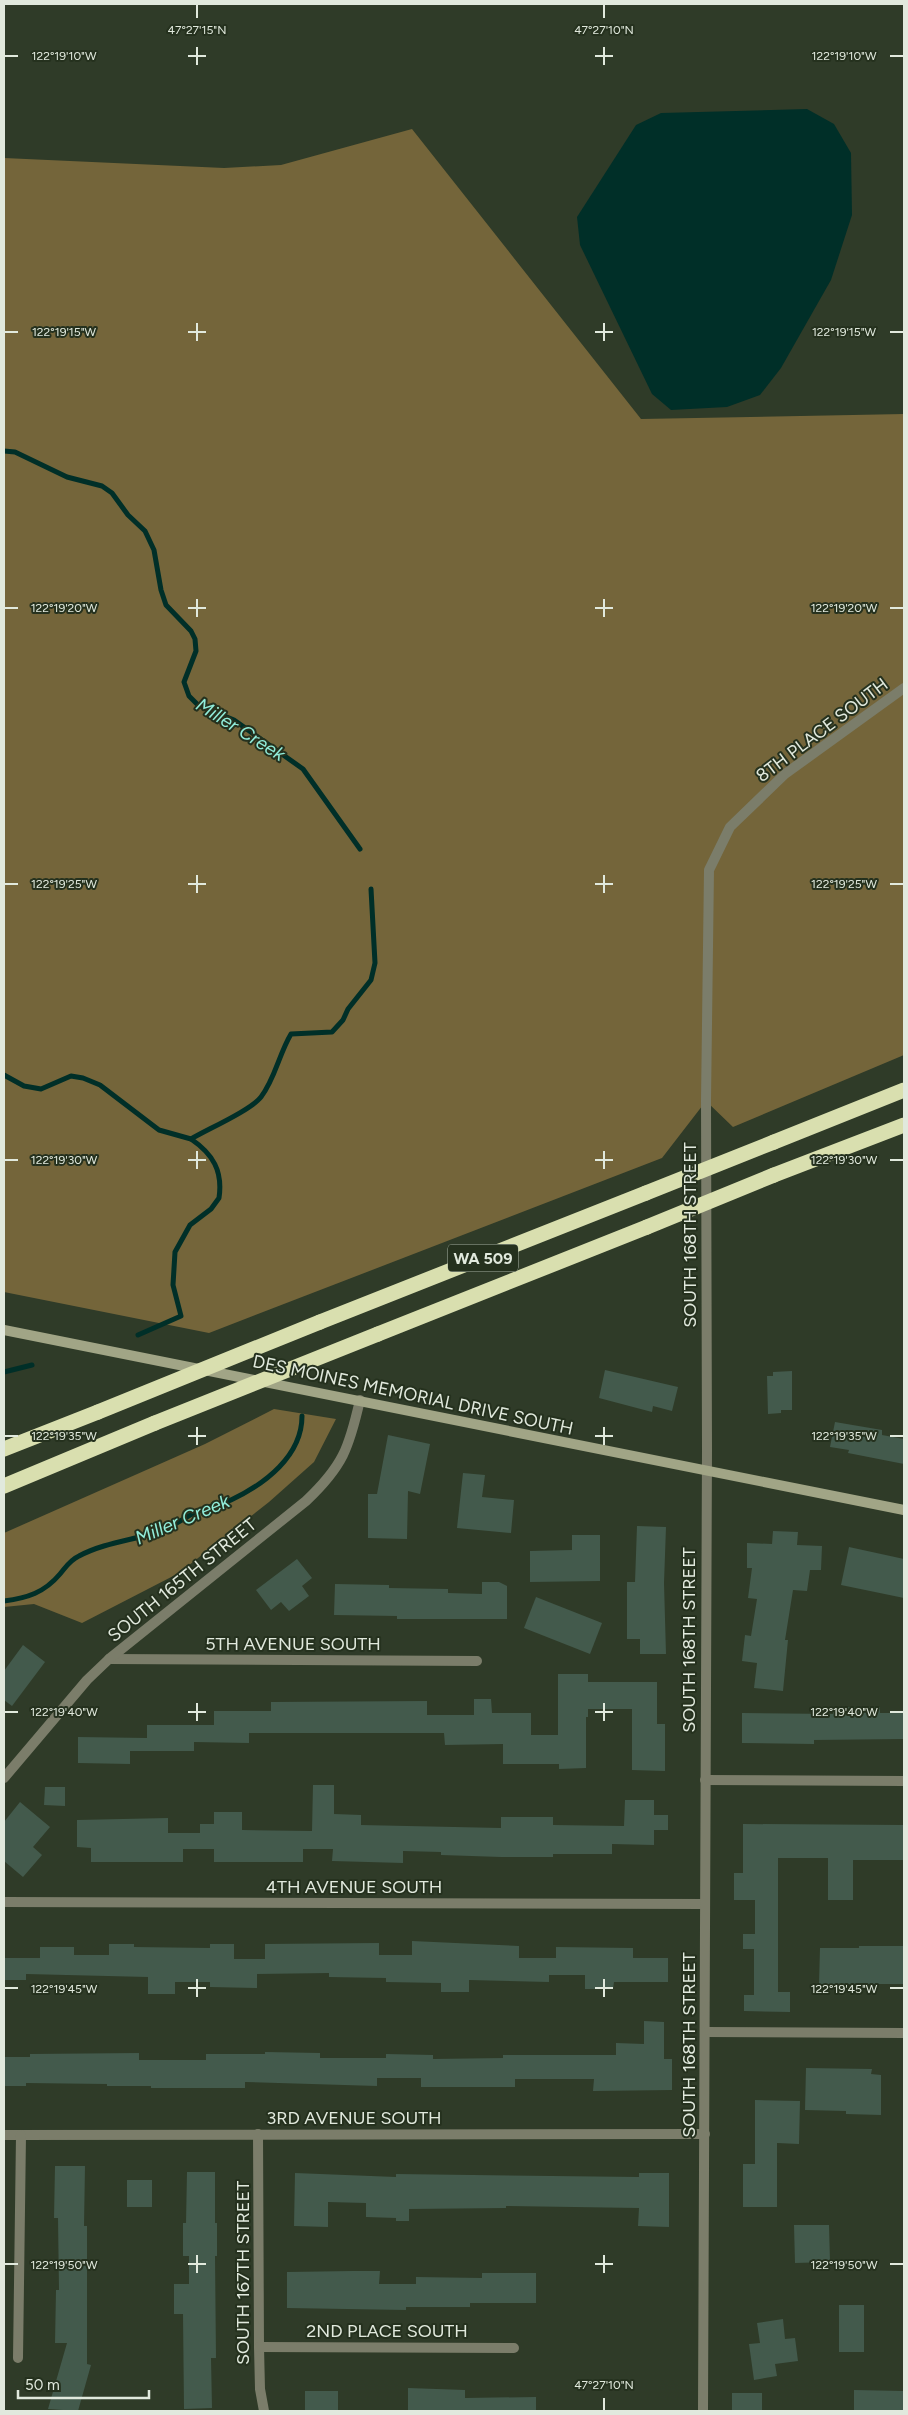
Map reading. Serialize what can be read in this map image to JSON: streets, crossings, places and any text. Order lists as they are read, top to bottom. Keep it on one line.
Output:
{"streets":{"highway":["WA 509"],"main road":["DES MOINES MEMORIAL DRIVE SOUTH"],"street":["8TH PLACE SOUTH","SOUTH 168TH STREET","SOUTH 165TH STREET","5TH AVENUE SOUTH","4TH AVENUE SOUTH","3RD AVENUE SOUTH","SOUTH 167TH STREET","2ND PLACE SOUTH"]},"crossings":[["8TH PLACE SOUTH","SOUTH 168TH STREET"],["SOUTH 168TH STREET","DES MOINES MEMORIAL DRIVE SOUTH"],["SOUTH 168TH STREET","4TH AVENUE SOUTH"],["SOUTH 168TH STREET","3RD AVENUE SOUTH"],["DES MOINES MEMORIAL DRIVE SOUTH","SOUTH 165TH STREET"],["SOUTH 165TH STREET","5TH AVENUE SOUTH"],["3RD AVENUE SOUTH","SOUTH 167TH STREET"],["SOUTH 167TH STREET","2ND PLACE SOUTH"]],"water":["Miller Creek"],"scale_bar":"50 m","coordinates":["47°27'15\"N","47°27'10\"N","122°19'10\"W","122°19'15\"W","122°19'20\"W","122°19'25\"W","122°19'30\"W","122°19'35\"W","122°19'40\"W","122°19'45\"W","122°19'50\"W"]}
